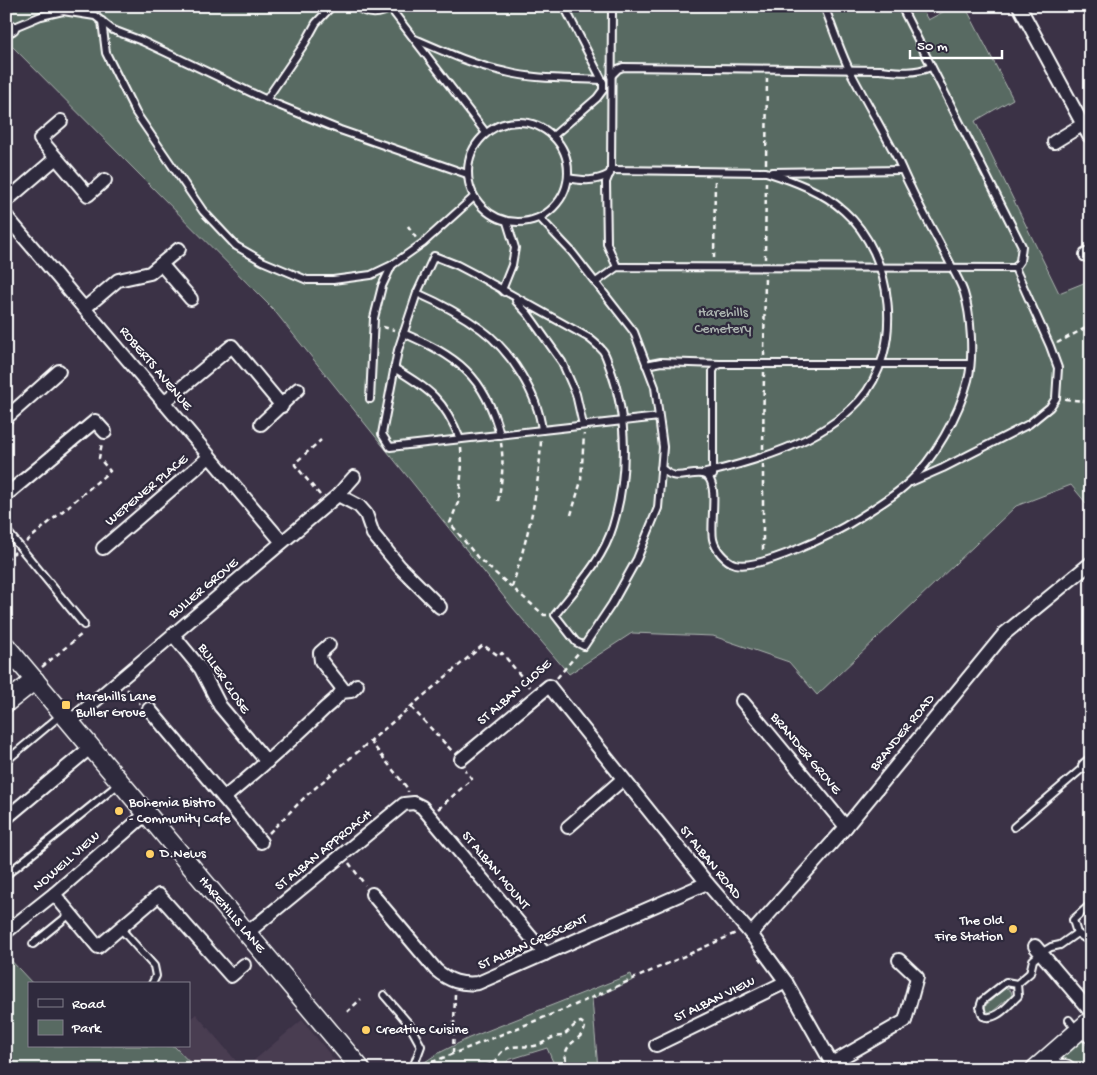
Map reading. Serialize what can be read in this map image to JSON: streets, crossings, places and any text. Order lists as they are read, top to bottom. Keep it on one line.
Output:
{"streets":{"main road":["HAREHILLS LANE"],"street":["ROBERTS AVENUE","WEPENER PLACE","BULLER GROVE","BULLER CLOSE","ST ALBAN CLOSE","BRANDER ROAD","BRANDER GROVE","ST ALBAN APPROACH","NOWELL VIEW","ST ALBAN ROAD","ST ALBAN MOUNT","ST ALBAN CRESCENT","ST ALBAN VIEW"]},"crossings":[["ROBERTS AVENUE","WEPENER PLACE"],["ROBERTS AVENUE","BULLER GROVE"],["BULLER GROVE","BULLER CLOSE"],["BULLER GROVE","HAREHILLS LANE"],["ST ALBAN CLOSE","ST ALBAN ROAD"],["BRANDER ROAD","BRANDER GROVE"],["BRANDER ROAD","ST ALBAN ROAD"],["ST ALBAN APPROACH","HAREHILLS LANE"],["NOWELL VIEW","HAREHILLS LANE"],["ST ALBAN ROAD","ST ALBAN CRESCENT"],["ST ALBAN ROAD","ST ALBAN VIEW"],["ST ALBAN MOUNT","ST ALBAN CRESCENT"]],"parks":["Harehills Cemetery"],"places":{"transit":["Harehills Lane Buller Grove"],"other":["Bohemia Bistro - Community Cafe","D.News","The Old Fire Station","Creative Cuisine"]},"legend":["Road","Park"],"scale_bar":"50 m"}
